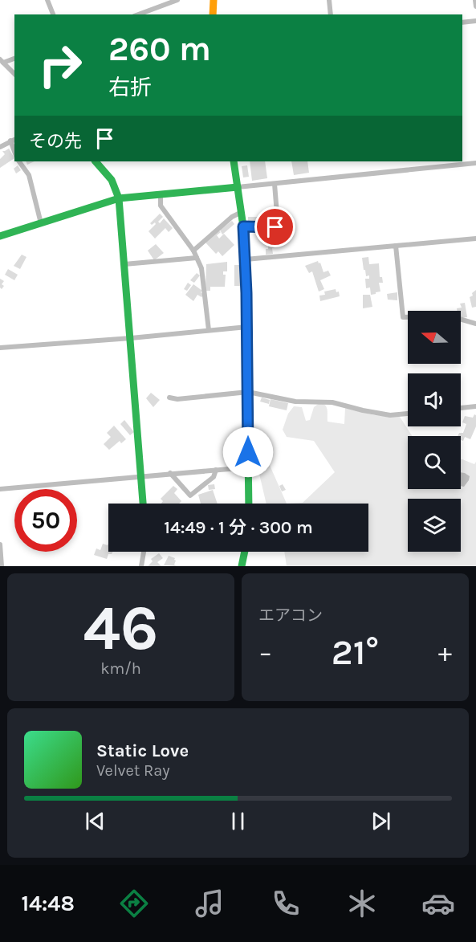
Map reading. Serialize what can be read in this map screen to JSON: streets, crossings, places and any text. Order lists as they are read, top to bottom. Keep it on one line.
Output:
{"north":"left","page":{"turn":["260 m","右折"],"then":"その先","limit":"50","trip":"14:49 · 1 分 · 300 m","tile":[["46","km/h"],"エアコン"],"heat":["−","21°","+"],"song":["Static Love","Velvet Ray"],"tabs":"14:48"}}
